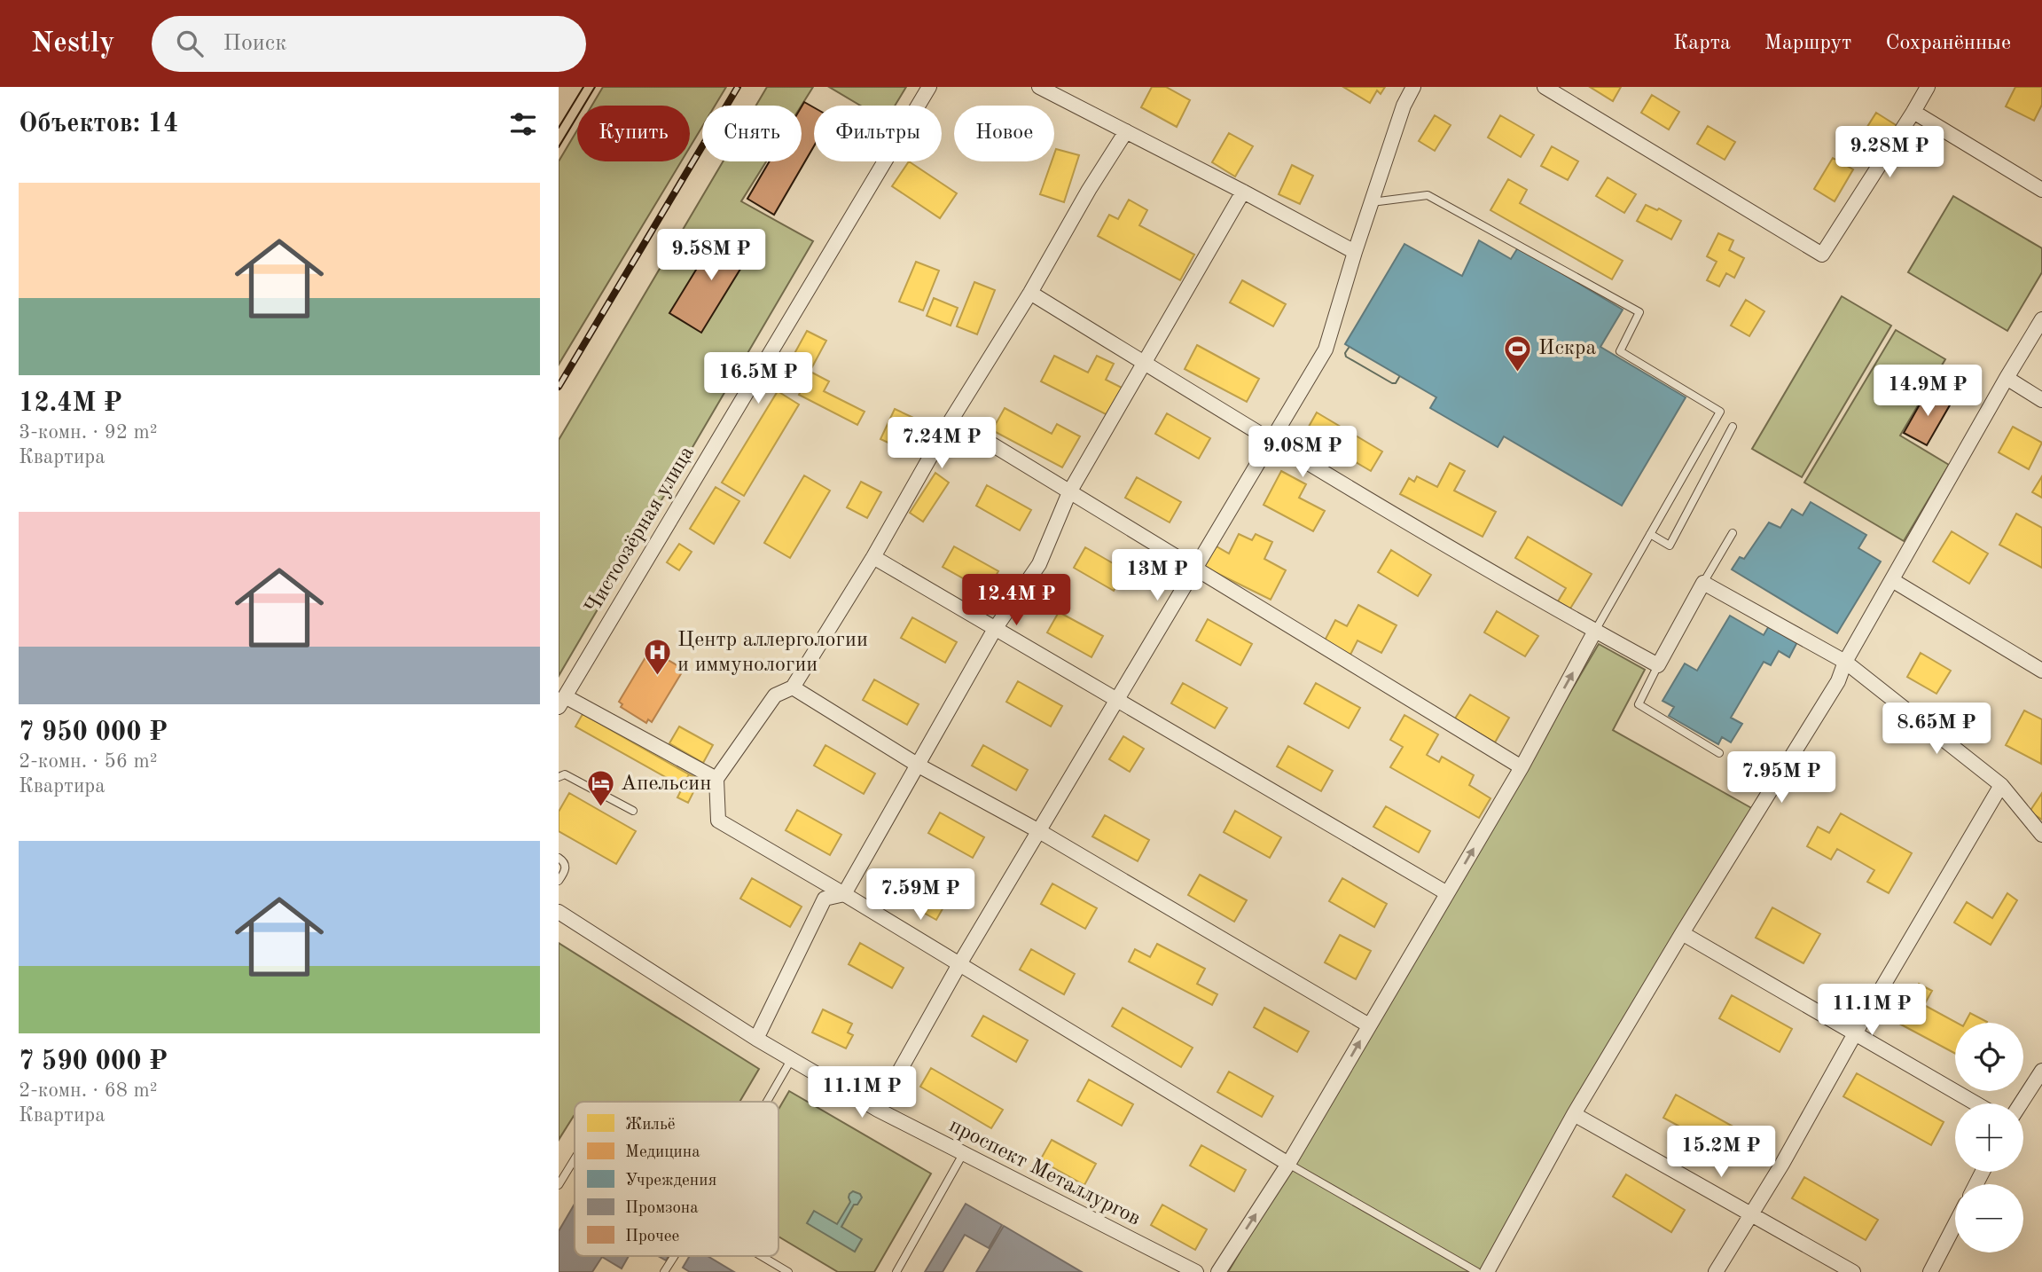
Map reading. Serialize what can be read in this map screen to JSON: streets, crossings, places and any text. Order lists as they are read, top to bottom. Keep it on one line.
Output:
{"streets":{"street":["Чистоозёрная улица","проспект Металлургов"]},"places":{"sports":["Искра"],"hospital":["Центр аллергологии и иммунологии"],"hotel":["Апельсин"]},"legend":["Жильё","Медицина","Учреждения","Промзона","Прочее"],"page":{"header":"Nestly","search":"Поиск","nav":["Карта","Маршрут","Сохранённые"],"heading":"Объектов: 14","chip":["Купить","Снять","Фильтры","Новое"],"price":["9.28M ₽","9.58M ₽","16.5M ₽","14.9M ₽","7.24M ₽","9.08M ₽","13M ₽","12.4M ₽","8.65M ₽","7.95M ₽","7.59M ₽","11.1M ₽","11.1M ₽","15.2M ₽"],"list":[{"name":"12.4M ₽","note":"3-комн. · 92 m² · Квартира"},{"name":"7 950 000 ₽","note":"2-комн. · 56 m² · Квартира"},{"name":"7 590 000 ₽","note":"2-комн. · 68 m² · Квартира"}],"map_buttons":["+","−"]}}
